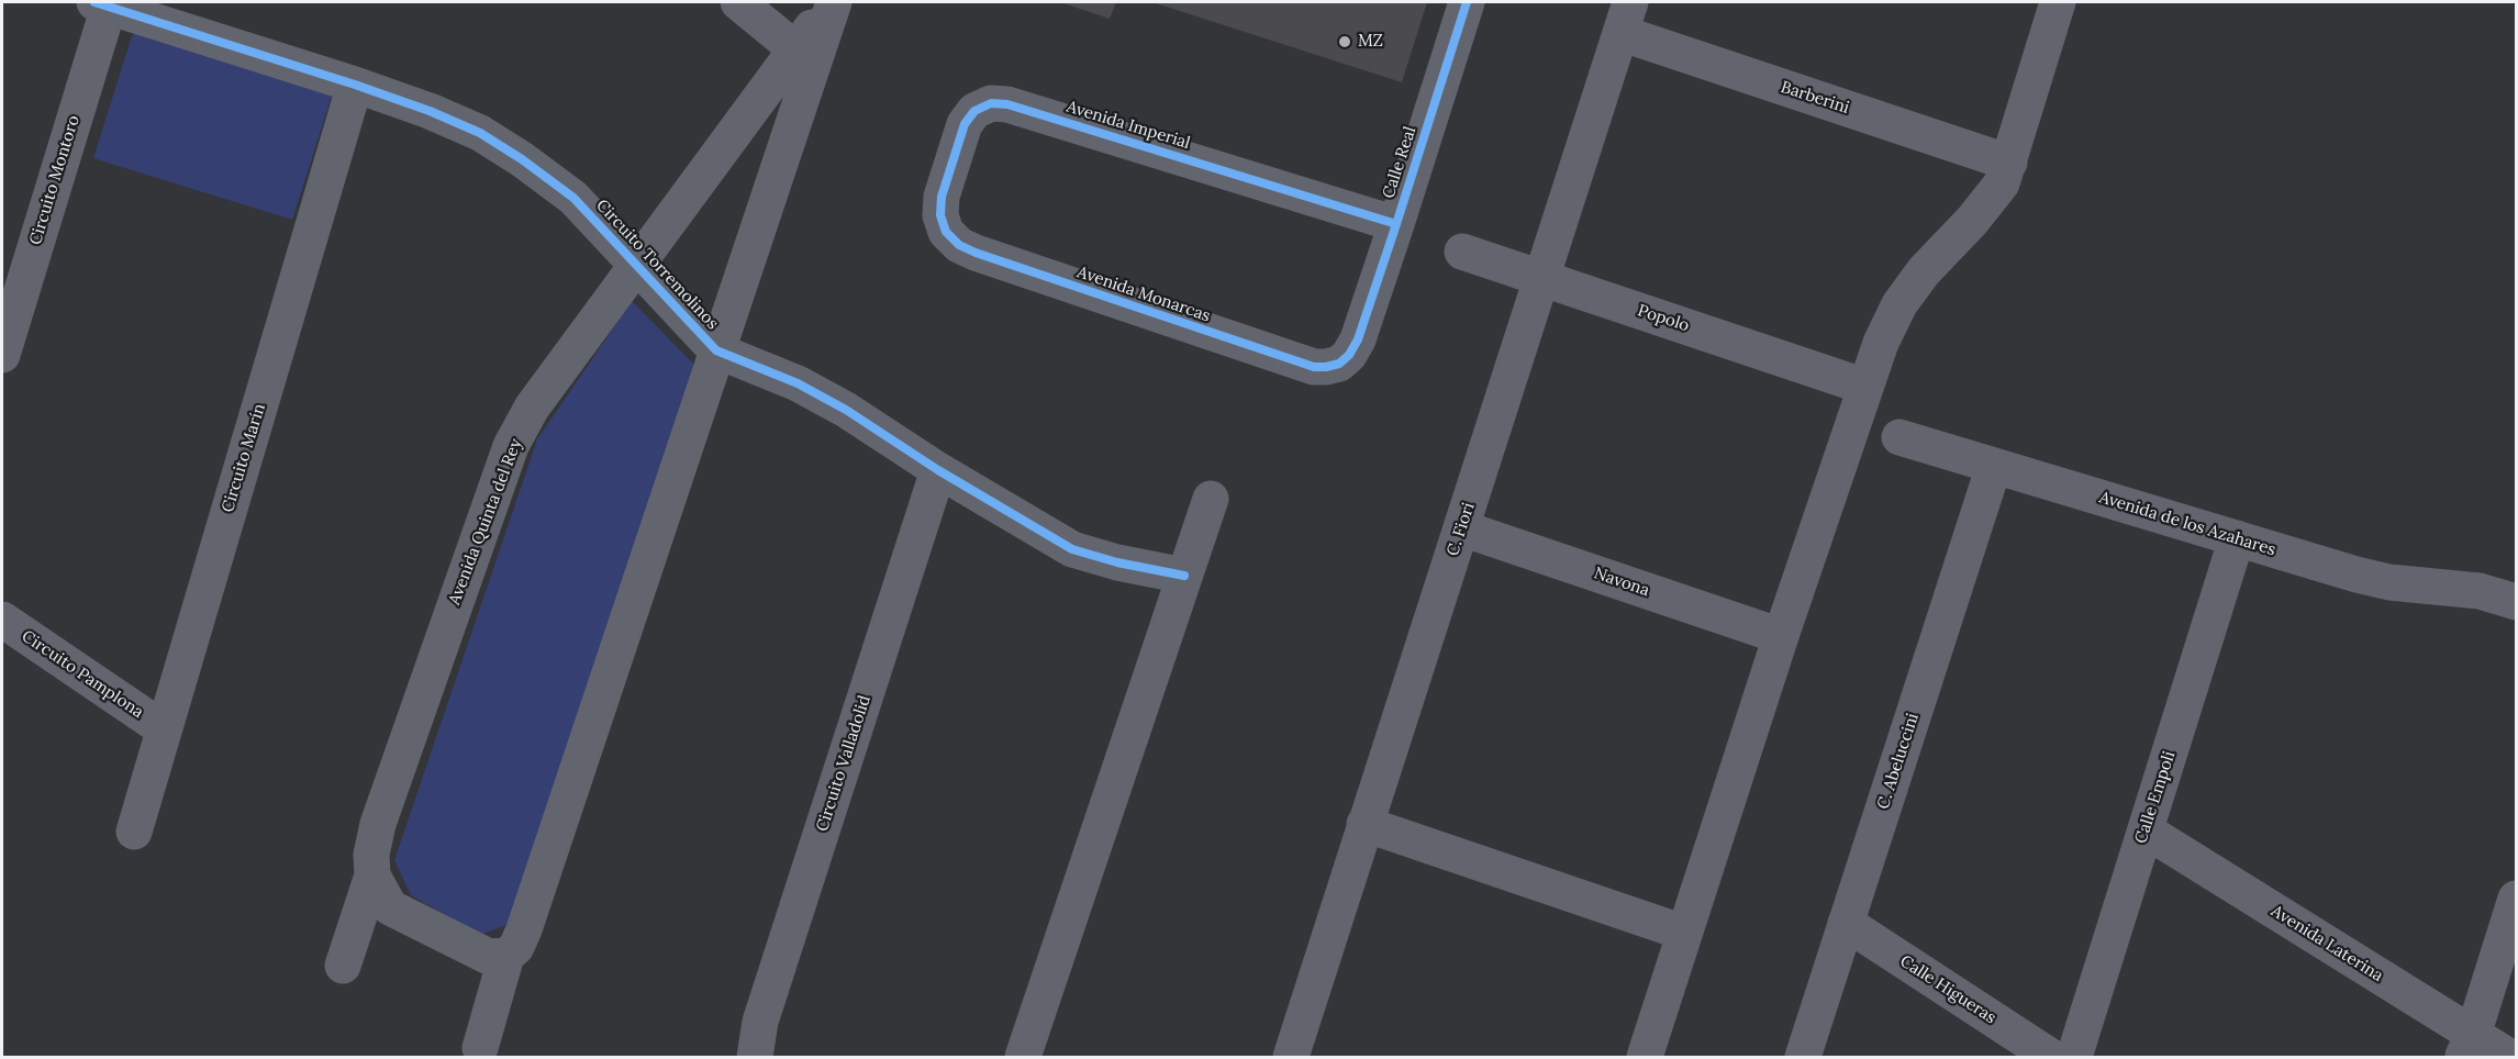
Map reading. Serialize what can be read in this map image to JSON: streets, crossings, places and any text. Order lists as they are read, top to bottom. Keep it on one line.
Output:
{"streets":{"street":["Barberini","Avenida Imperial","Calle Real","Circuito Montoro","Circuito Torremolinos","Avenida Monarcas","Popolo","Circuito Marín","Avenida Quinta del Rey","Avenida de los Azahares","C. Fiori","Navona","Circuito Pamplona","C. Abeluccini","Circuito Valladolid","Calle Empoli","Avenida Laterina","Calle Higueras"]},"crossings":[["Barberini","C. Fiori"],["Avenida Imperial","Calle Real"],["Avenida Imperial","Avenida Monarcas"],["Calle Real","Avenida Monarcas"],["Circuito Montoro","Circuito Torremolinos"],["Circuito Torremolinos","Circuito Marín"],["Circuito Torremolinos","Avenida Quinta del Rey"],["Circuito Torremolinos","Circuito Valladolid"],["Popolo","C. Fiori"],["Circuito Marín","Circuito Pamplona"],["Avenida de los Azahares","C. Abeluccini"],["Avenida de los Azahares","Calle Empoli"],["C. Fiori","Navona"],["C. Abeluccini","Calle Higueras"],["Calle Empoli","Avenida Laterina"]],"places":["MZ"]}
